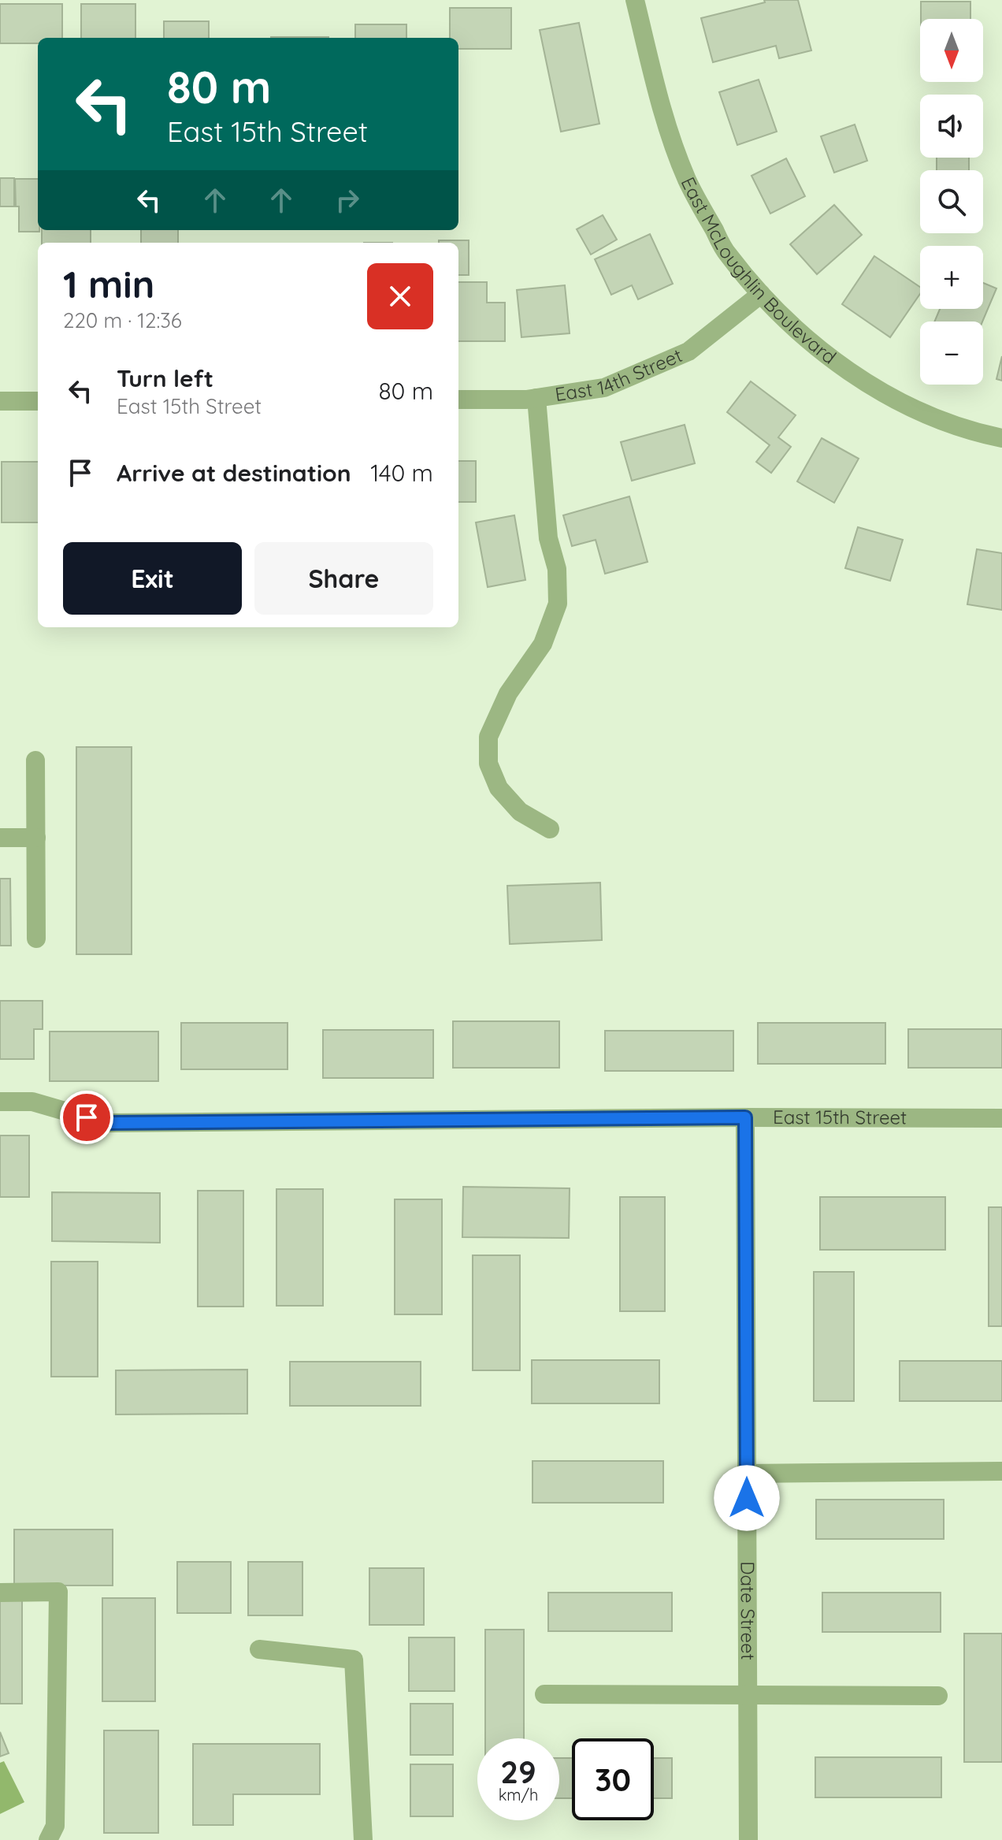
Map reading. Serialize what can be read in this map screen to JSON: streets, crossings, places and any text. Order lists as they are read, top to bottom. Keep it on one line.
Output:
{"streets":{"street":["East McLoughlin Boulevard","East 14th Street","East 15th Street","Date Street"]},"crossings":[["East McLoughlin Boulevard","East 14th Street"],["East 15th Street","Date Street"]],"north":"bottom","page":{"map_buttons":["+","−"],"turn":["80 m","East 15th Street"],"heading":["1 min","220 m · 12:36"],"list":[{"name":"Turn left","note":"East 15th Street","value":"80 m"},{"name":"Arrive at destination","value":"140 m"}],"buttons":["Exit","Share"],"speed":"29 km/h","limit":"30"}}
